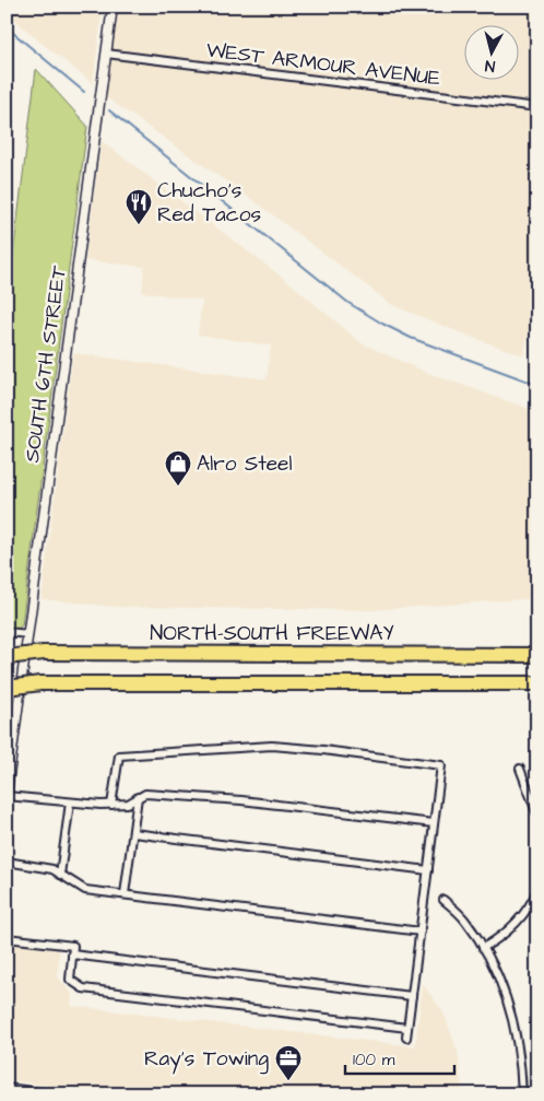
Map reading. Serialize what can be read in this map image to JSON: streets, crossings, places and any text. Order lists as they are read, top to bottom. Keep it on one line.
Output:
{"streets":{"highway":["NORTH-SOUTH FREEWAY"],"street":["WEST ARMOUR AVENUE","SOUTH 6TH STREET"]},"crossings":[["WEST ARMOUR AVENUE","SOUTH 6TH STREET"]],"places":{"restaurant":["Chucho's Red Tacos"],"shop":["Alro Steel"],"office":["Ray's Towing"]},"scale_bar":"100 m","north":"bottom"}
